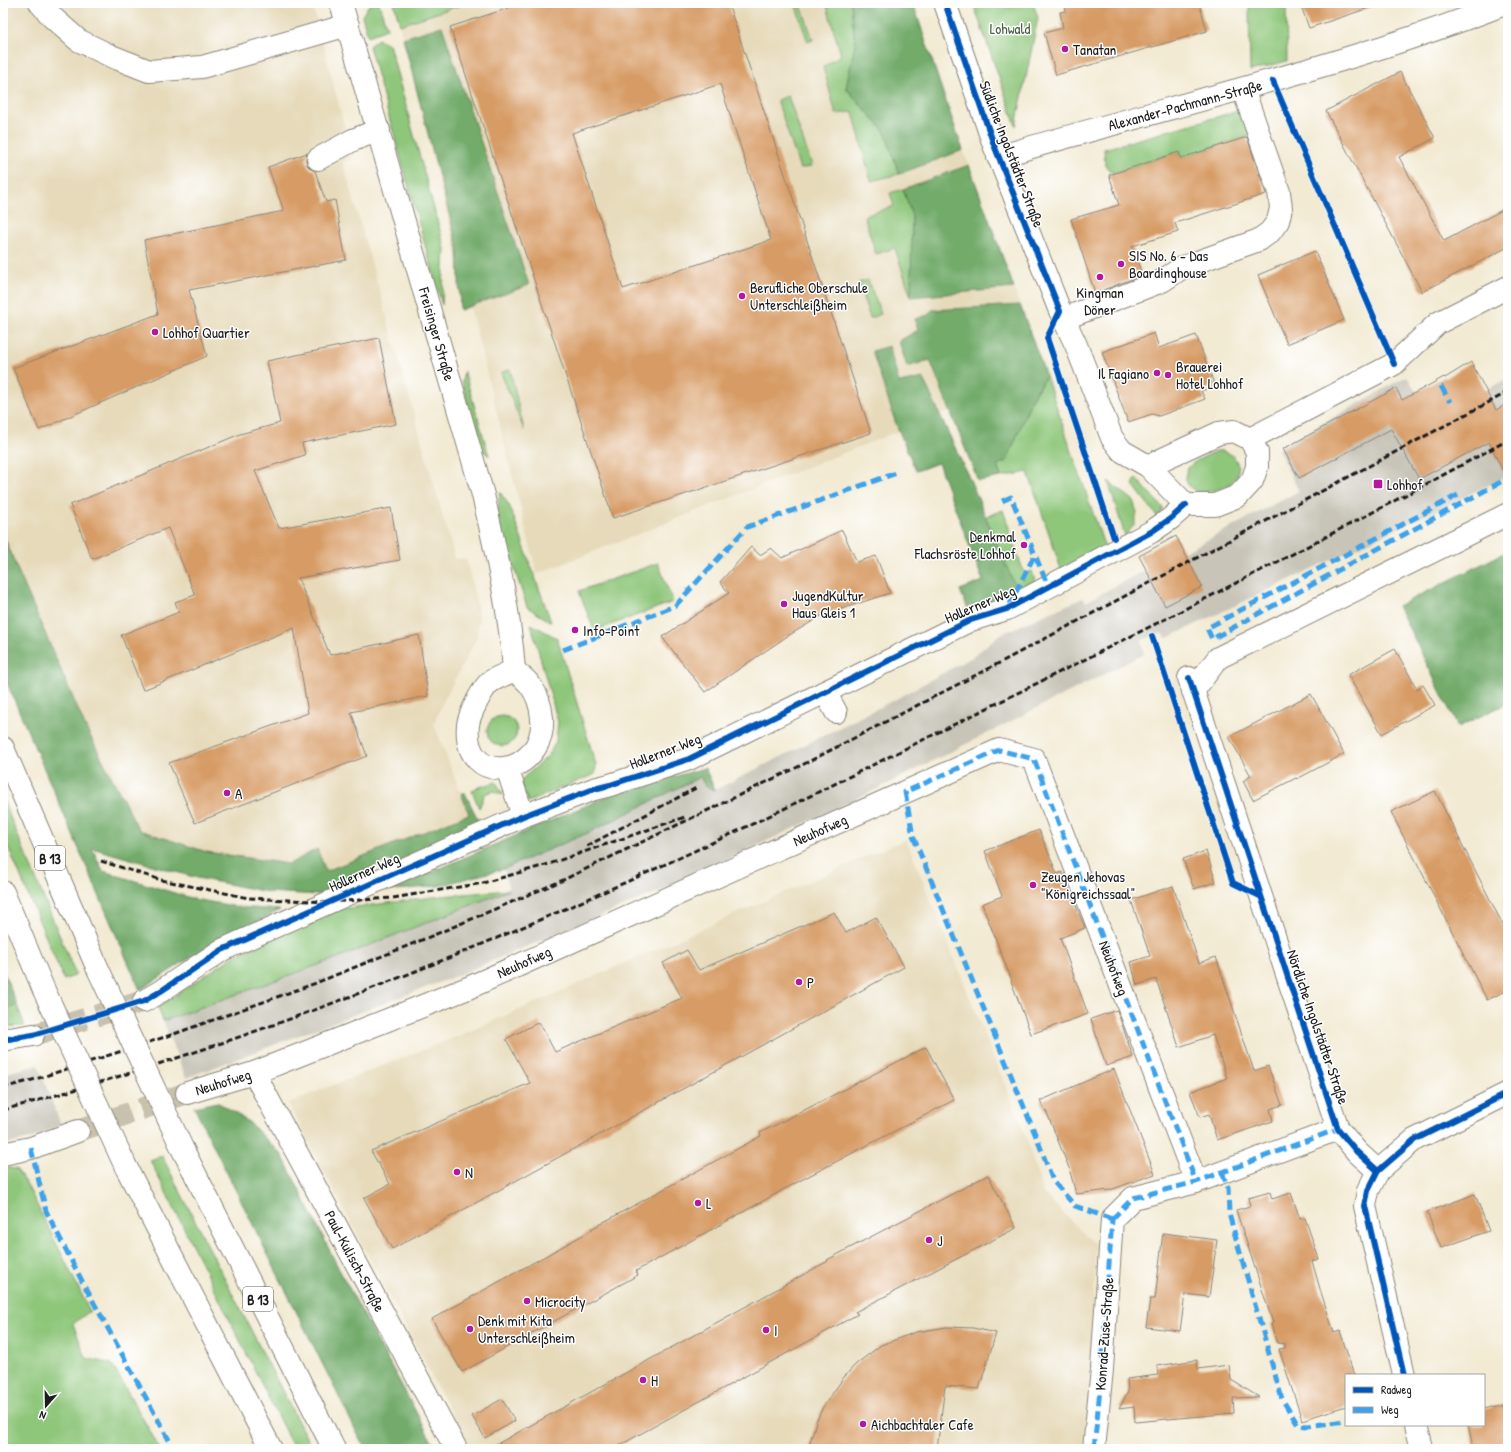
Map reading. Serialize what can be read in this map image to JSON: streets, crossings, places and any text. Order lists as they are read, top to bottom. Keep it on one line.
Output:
{"streets":{"street":["Alexander-Pachmann-Straße","Südliche Ingolstädter Straße","Freisinger Straße","Hollerner Weg","Neuhofweg","B 13","Nördliche Ingolstädter Straße","Paul-Kulisch-Straße","Konrad-Zuse-Straße"]},"crossings":[["Alexander-Pachmann-Straße","Südliche Ingolstädter Straße"],["Südliche Ingolstädter Straße","Hollerner Weg"],["Neuhofweg","Paul-Kulisch-Straße"],["Neuhofweg","Konrad-Zuse-Straße"]],"parks":["Lohwald"],"places":{"other":["Tanatan","SIS No. 6 - Das Boardinghouse","Kingman Döner","Berufliche Oberschule Unterschleißheim","Lohhof Quartier","Il Fagiano","Brauerei Hotel Lohhof","Denkmal Flachsröste Lohhof","JugendKultur Haus Gleis 1","Info-Point","A","Zeugen Jehovas \"Königreichssaal\"","P","N","L","J","Microcity","Denk mit Kita Unterschleißheim","I","H","Aichbachtaler Cafe"],"transit":["Lohhof"]},"legend":["Radweg","Weg"],"north":"bottom"}
